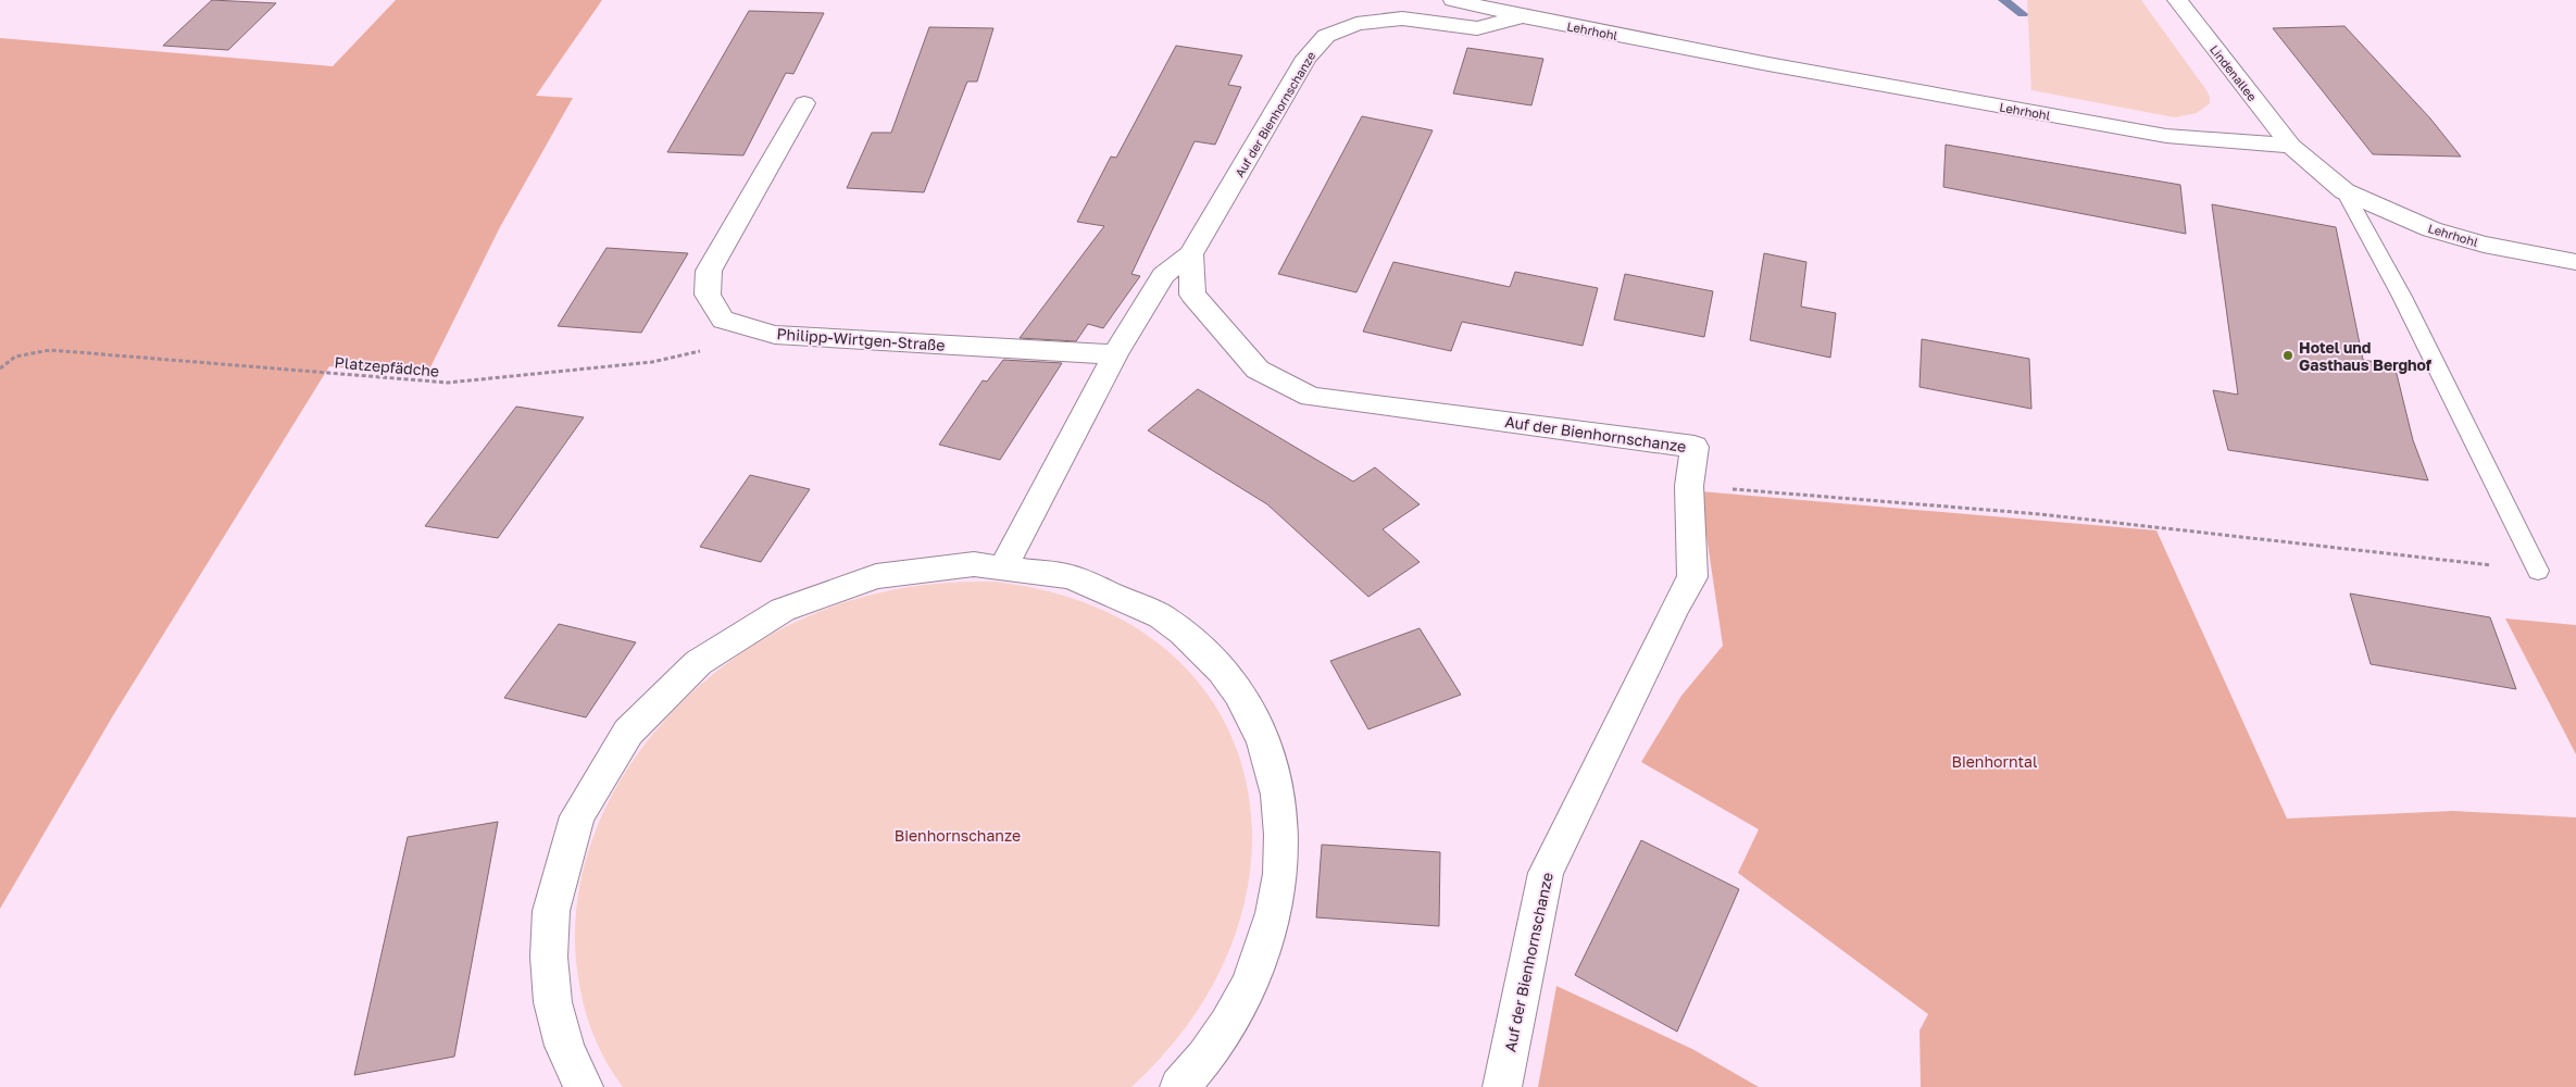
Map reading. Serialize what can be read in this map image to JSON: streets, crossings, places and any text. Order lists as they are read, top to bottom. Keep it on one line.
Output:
{"streets":{"street":["Lehrhohl","Lindenallee","Auf der Bienhornschanze","Philipp-Wirtgen-Straße"],"path":["Platzepfädche"]},"crossings":[["Lehrhohl","Lindenallee"],["Lehrhohl","Auf der Bienhornschanze"],["Auf der Bienhornschanze","Philipp-Wirtgen-Straße"]],"parks":["Bienhorntal","Bienhornschanze"],"places":["Hotel und Gasthaus Berghof"]}
